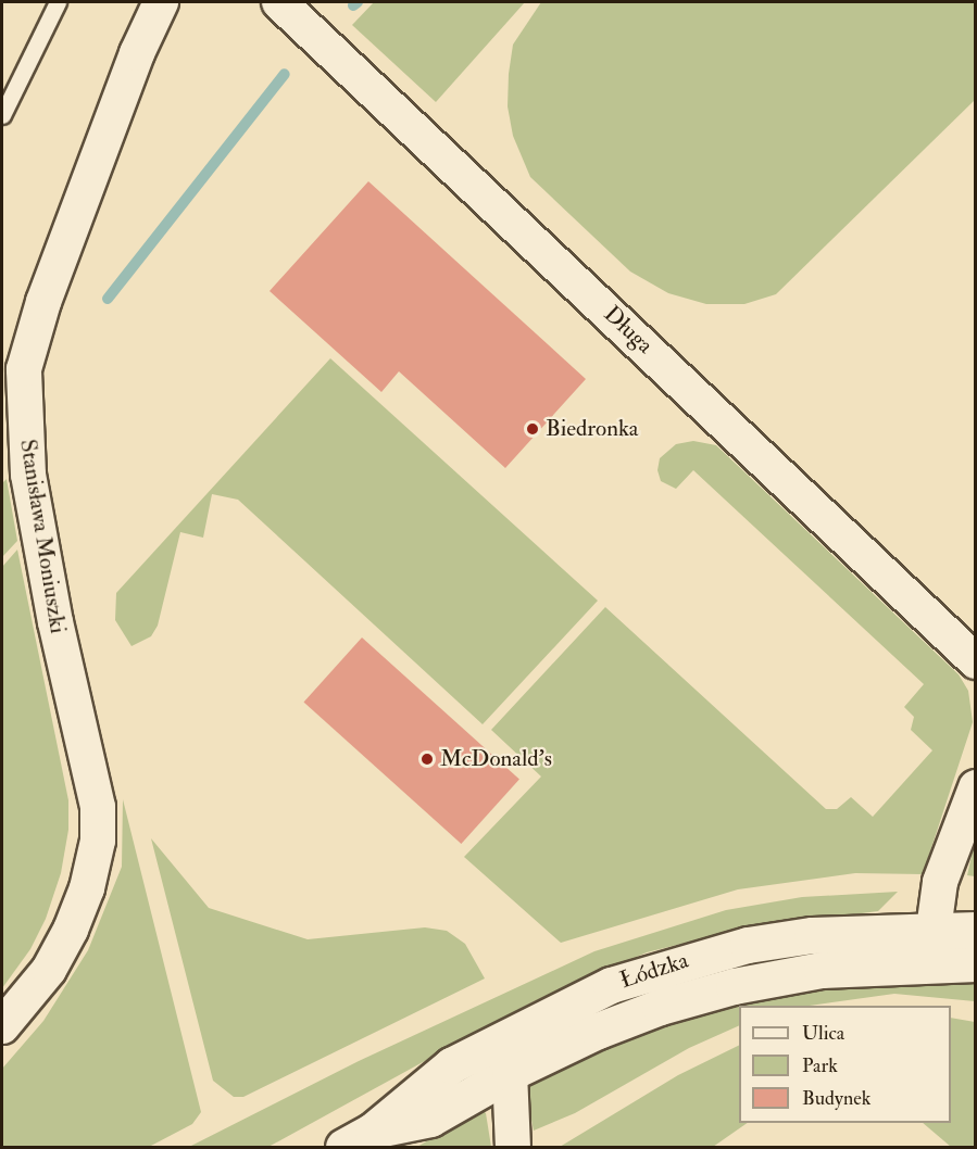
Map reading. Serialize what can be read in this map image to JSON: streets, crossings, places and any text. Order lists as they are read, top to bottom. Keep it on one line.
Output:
{"streets":{"main road":["Łódzka"],"street":["Długa","Stanisława Moniuszki"]},"places":["Biedronka","McDonald's"],"legend":["Ulica","Park","Budynek"]}
